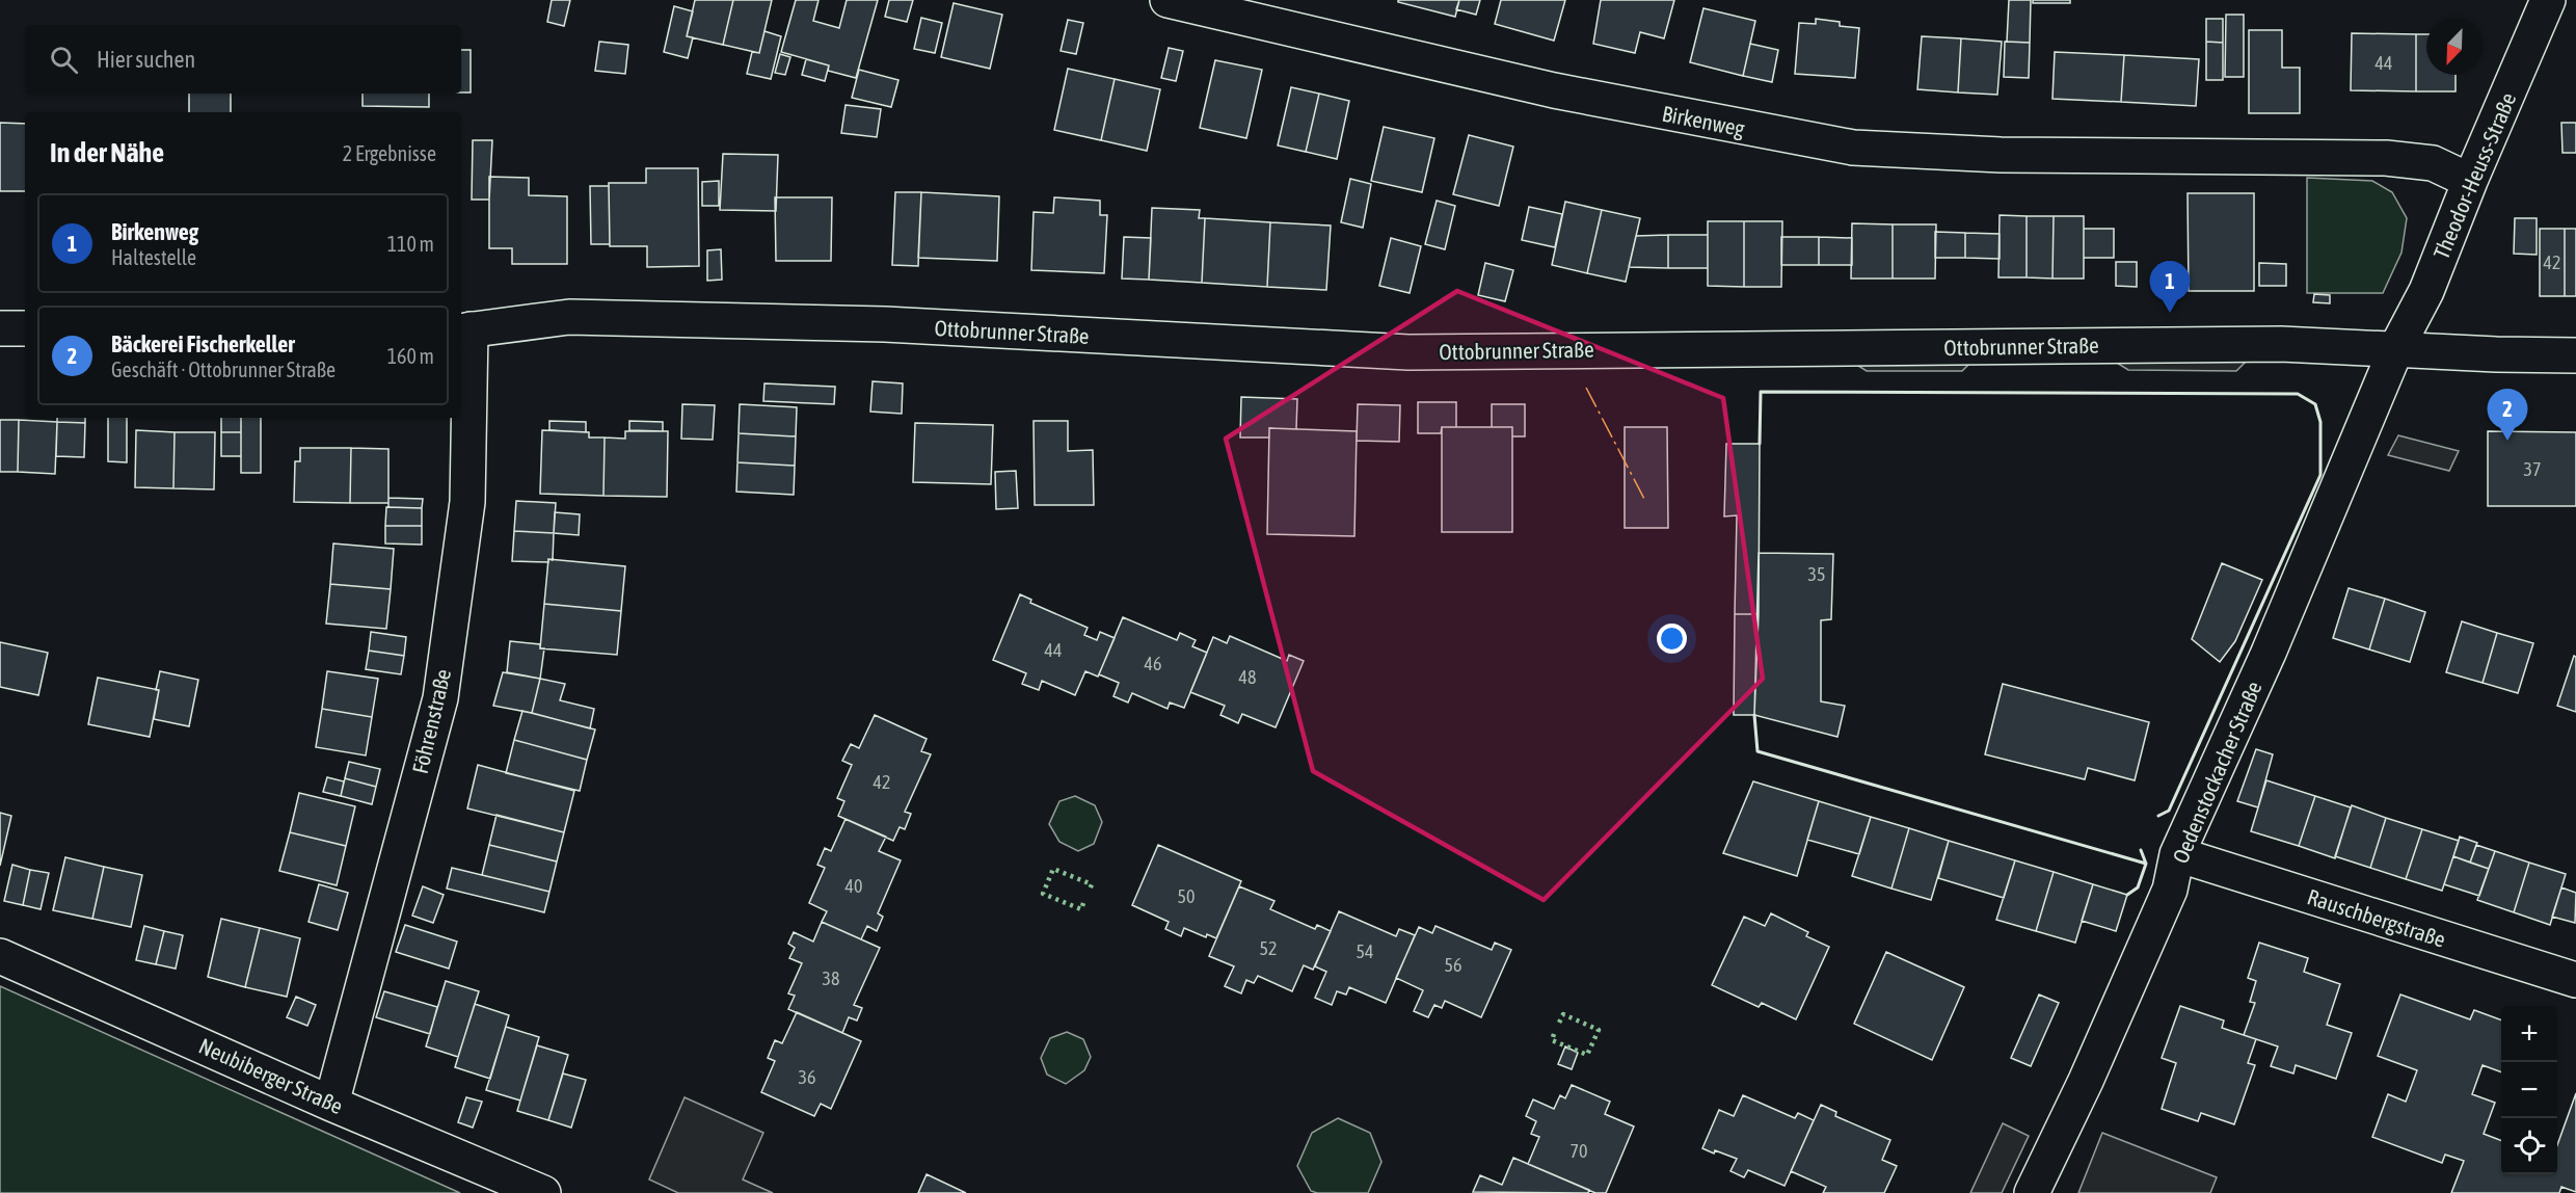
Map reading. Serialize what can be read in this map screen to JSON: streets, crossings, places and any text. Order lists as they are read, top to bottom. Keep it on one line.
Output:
{"streets":{"street":["Birkenweg","Theodor-Heuss-Straße","Ottobrunner Straße","Föhrenstraße","Oedenstockacher Straße","Rauschbergstraße","Neubiberger Straße"]},"crossings":[["Birkenweg","Theodor-Heuss-Straße"],["Theodor-Heuss-Straße","Ottobrunner Straße"],["Theodor-Heuss-Straße","Oedenstockacher Straße"],["Ottobrunner Straße","Föhrenstraße"],["Ottobrunner Straße","Oedenstockacher Straße"],["Föhrenstraße","Neubiberger Straße"],["Oedenstockacher Straße","Rauschbergstraße"]],"house_numbers":["44","42","37","35","44","46","48","42","40","50","52","54","56","38","36","70"],"north":"bottom left","page":{"search":"Hier suchen","heading":["In der Nähe","2 Ergebnisse"],"list":[{"mark":"1","name":"Birkenweg","note":"Haltestelle","value":"110 m"},{"mark":"2","name":"Bäckerei Fischerkeller","note":"Geschäft · Ottobrunner Straße","value":"160 m"}],"pins":["1","2"],"map_buttons":["+","−"]}}
